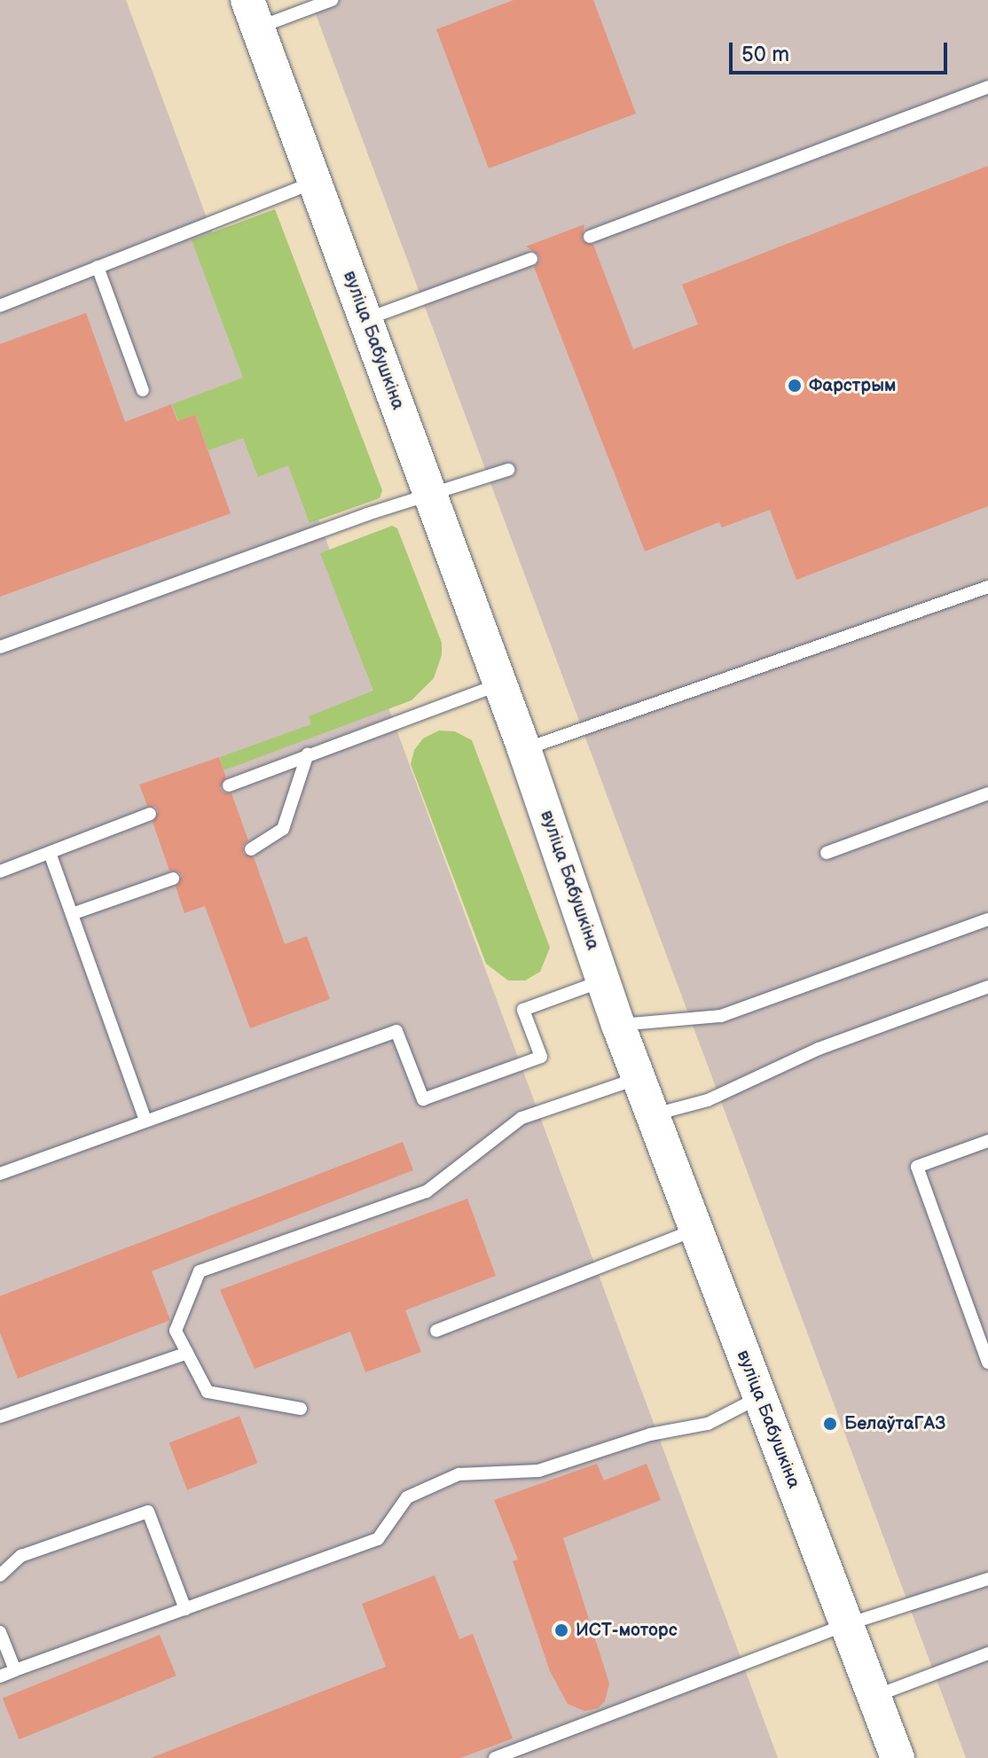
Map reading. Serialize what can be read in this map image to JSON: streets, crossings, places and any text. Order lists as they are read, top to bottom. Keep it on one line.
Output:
{"streets":{"street":["вуліца Бабушкіна"]},"places":["Фарстрым","БелаўтаГАЗ","ИСТ-моторс"],"scale_bar":"50 m"}
